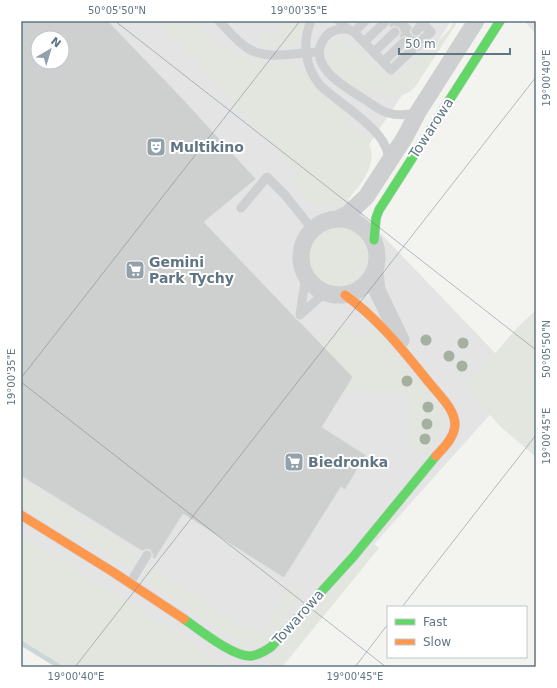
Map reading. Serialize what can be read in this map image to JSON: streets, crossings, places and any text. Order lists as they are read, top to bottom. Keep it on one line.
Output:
{"streets":{"street":["Towarowa"]},"places":{"theatre":["Multikino"],"supermarket":["Gemini Park Tychy","Biedronka"]},"legend":["Fast","Slow"],"scale_bar":"50 m","north":"top right","coordinates":["50°05'50\"N","19°00'35\"E","19°00'40\"E","19°00'45\"E"]}
